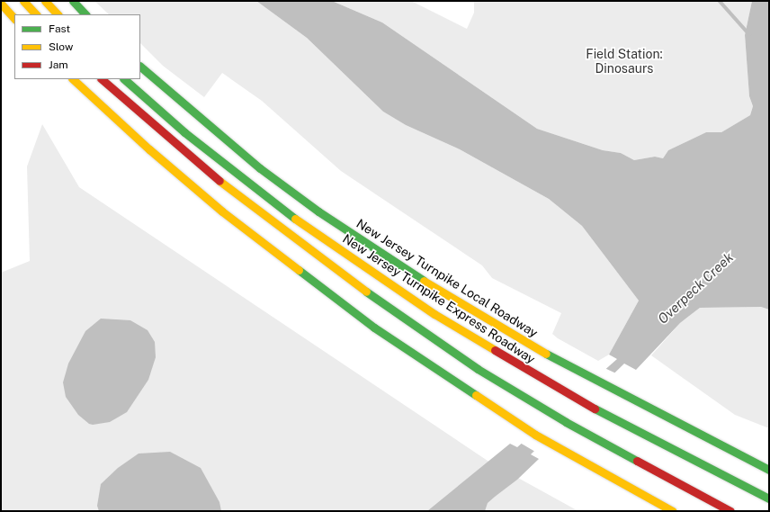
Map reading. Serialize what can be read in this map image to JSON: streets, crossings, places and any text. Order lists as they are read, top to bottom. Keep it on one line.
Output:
{"streets":{"highway":["New Jersey Turnpike Local Roadway","New Jersey Turnpike Express Roadway"]},"water":["Overpeck Creek"],"parks":["Field Station: Dinosaurs"],"legend":["Fast","Slow","Jam"]}
